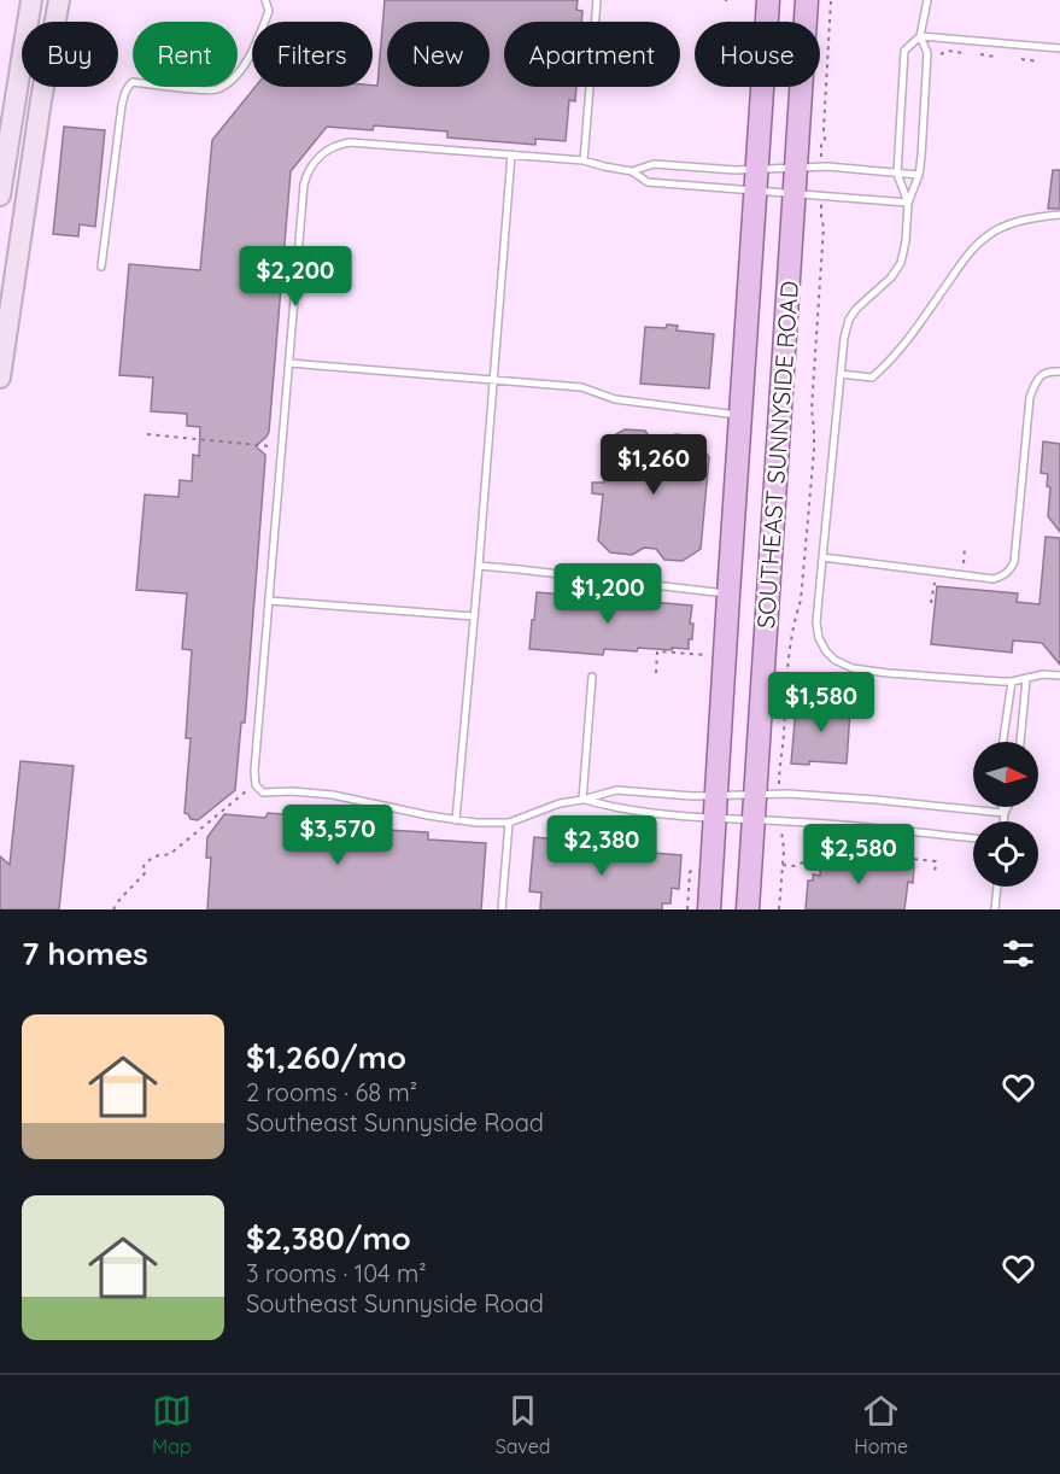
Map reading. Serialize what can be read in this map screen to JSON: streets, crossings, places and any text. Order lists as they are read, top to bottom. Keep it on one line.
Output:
{"streets":{"main road":["SOUTHEAST SUNNYSIDE ROAD"]},"north":"right","page":{"chip":["Buy","Rent","Filters","New","Apartment","House"],"price":["$2,200","$1,260","$1,200","$1,580","$3,570","$2,380","$2,580"],"heading":"7 homes","list":[{"name":"$1,260/mo","note":"2 rooms · 68 m² · Southeast Sunnyside Road"},{"name":"$2,380/mo","note":"3 rooms · 104 m² · Southeast Sunnyside Road"}],"tabs":["Map","Saved","Home"]}}
